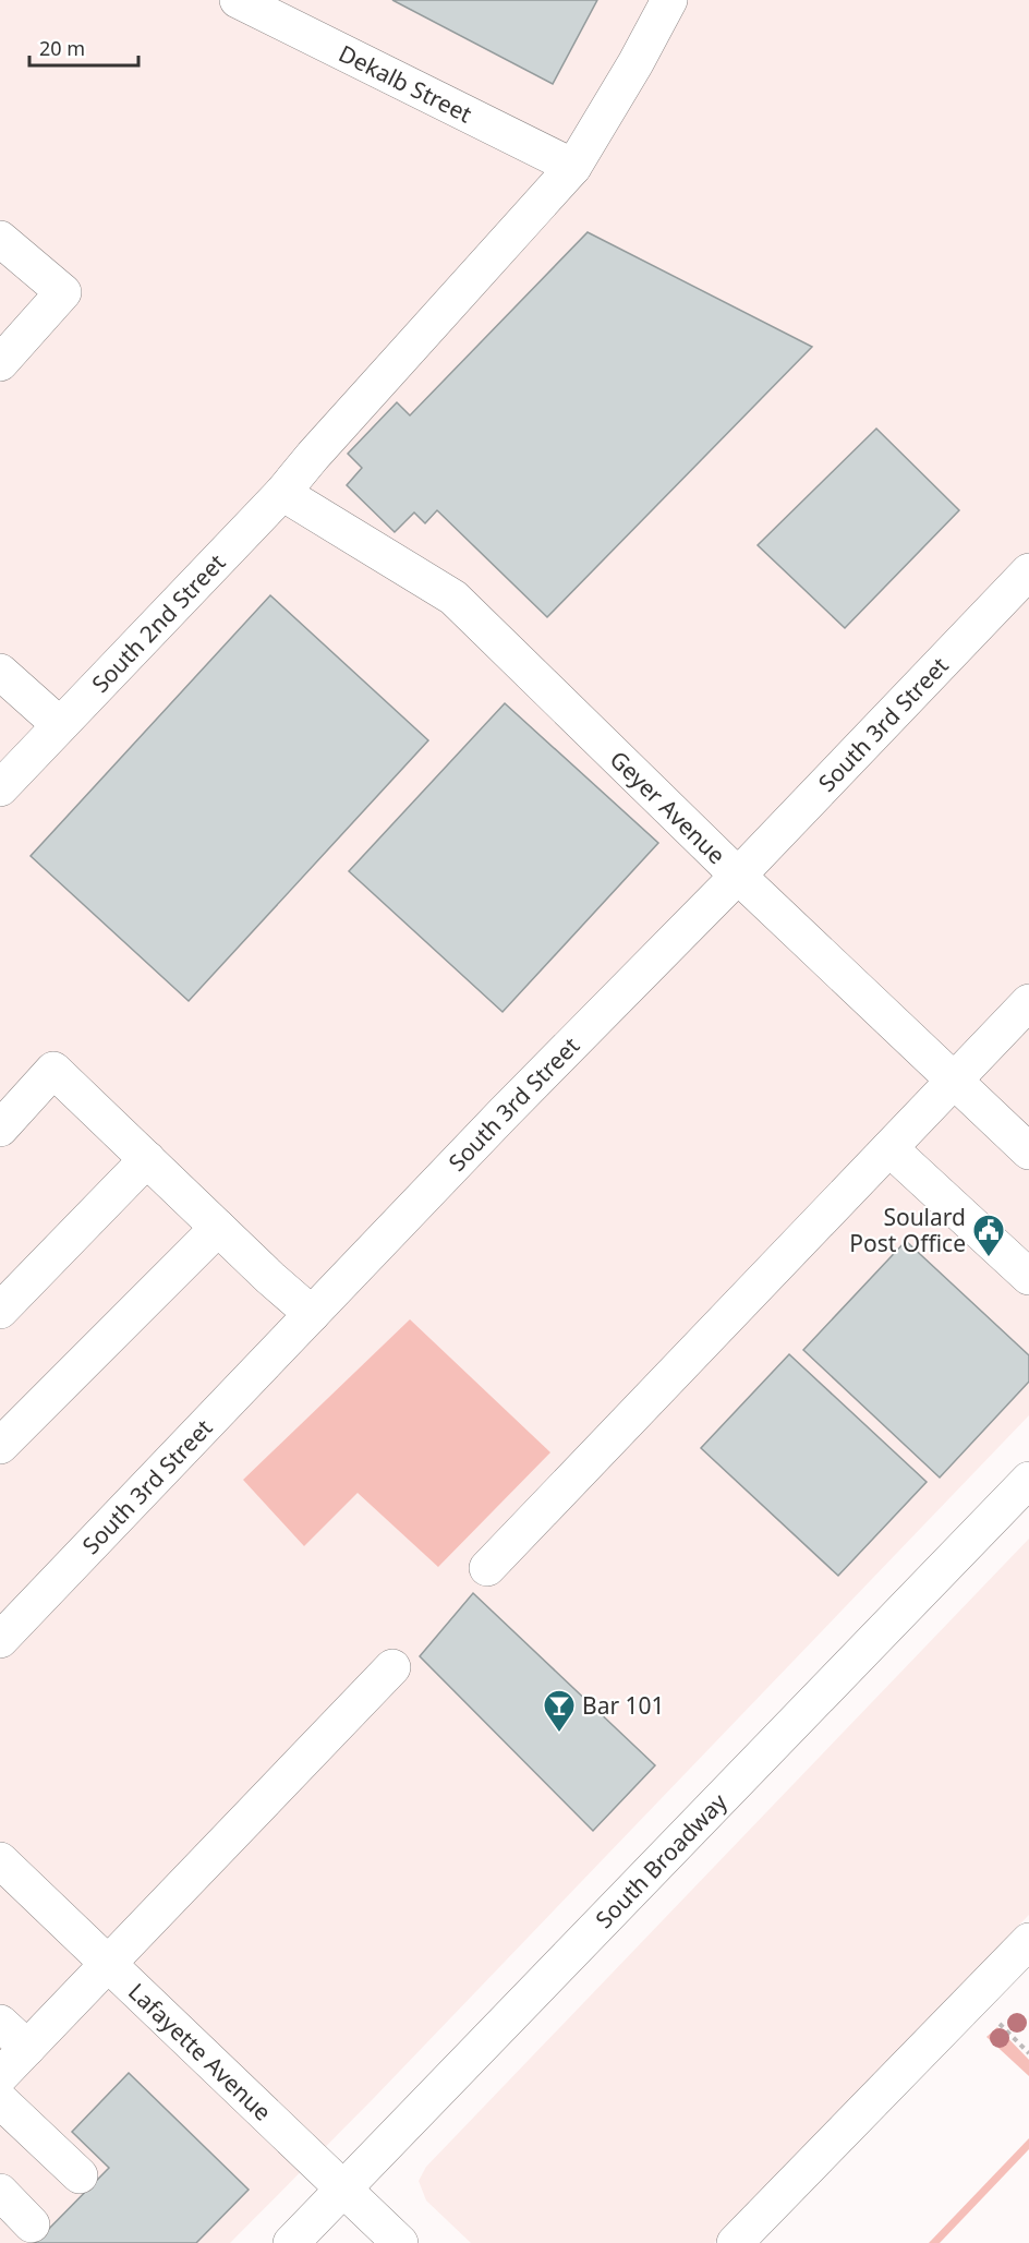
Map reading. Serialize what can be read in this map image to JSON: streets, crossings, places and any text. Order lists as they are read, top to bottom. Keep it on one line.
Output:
{"streets":{"street":["Dekalb Street","South 2nd Street","South 3rd Street","Geyer Avenue","South Broadway","Lafayette Avenue"]},"crossings":[["Dekalb Street","South 2nd Street"],["South 2nd Street","Geyer Avenue"],["South 3rd Street","Geyer Avenue"],["South Broadway","Lafayette Avenue"]],"places":{"public building":["Soulard Post Office"],"bar":["Bar 101"]},"scale_bar":"20 m"}
